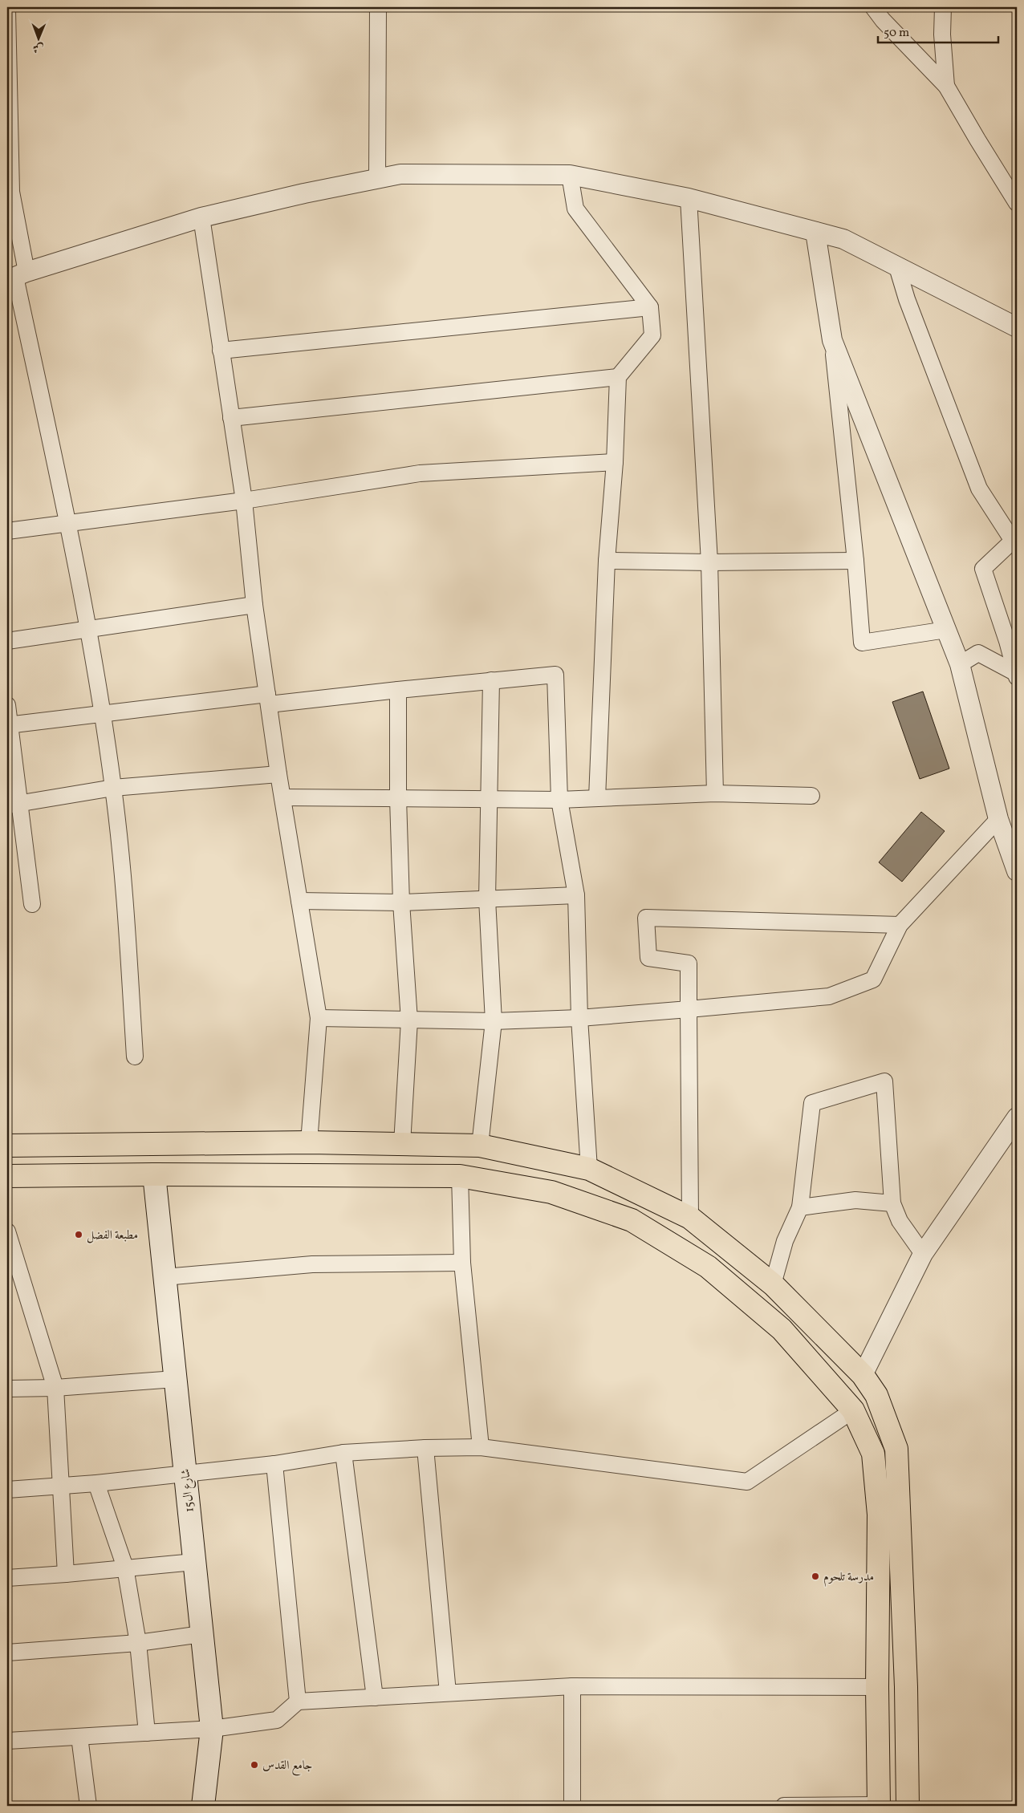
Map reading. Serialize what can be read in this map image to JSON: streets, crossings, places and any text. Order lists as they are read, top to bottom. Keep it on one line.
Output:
{"streets":{"main road":["شارع ال15"]},"places":["مطبعة الفضل","مدرسة تلحوم","جامع القدس"],"scale_bar":"50 m","north":"bottom"}
